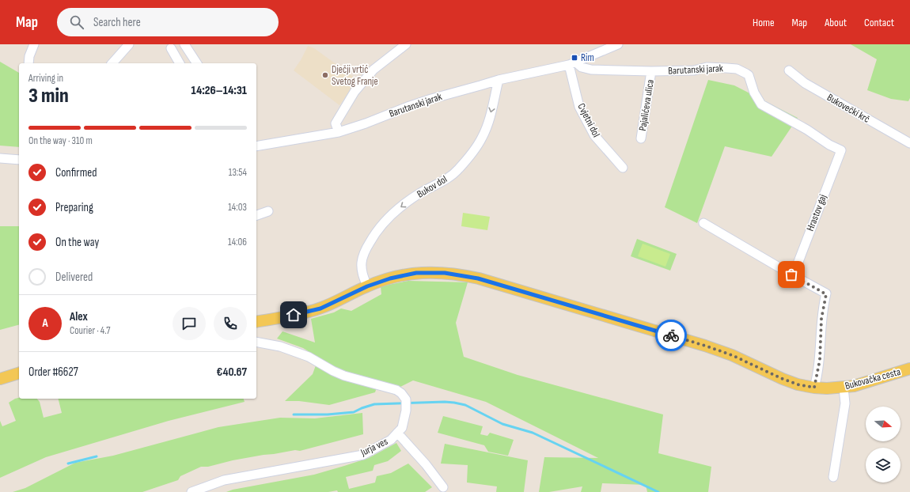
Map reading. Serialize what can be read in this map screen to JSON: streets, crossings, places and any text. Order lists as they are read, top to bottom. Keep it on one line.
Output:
{"streets":{"main road":["Bukovačka cesta"],"street":["Barutanski jarak","Pajalićeva ulica","Bukovečki krč","Cvjetni dol","Bukov dol","Hrastov gaj","Jurja ves"]},"crossings":[["Barutanski jarak","Pajalićeva ulica"],["Barutanski jarak","Cvjetni dol"],["Barutanski jarak","Bukov dol"],["Barutanski jarak","Hrastov gaj"],["Bukov dol","Bukovačka cesta"]],"one_way":["Bukov dol"],"places":{"transit":["Rim"],"other":["Dječji vrtić Svetog Franje"]},"north":"right","page":{"header":"Map","search":"Search here","nav":["Home","Map","About","Contact"],"heading":["3 min","Arriving in","14:26–14:31"],"panel":["Alex","Courier · 4.7","Order #6627","€40.67"],"bar":"On the way · 310 m","list":[["Confirmed","13:54"],["Preparing","14:03"],["On the way","14:06"],"Delivered"],"round":"A"}}
